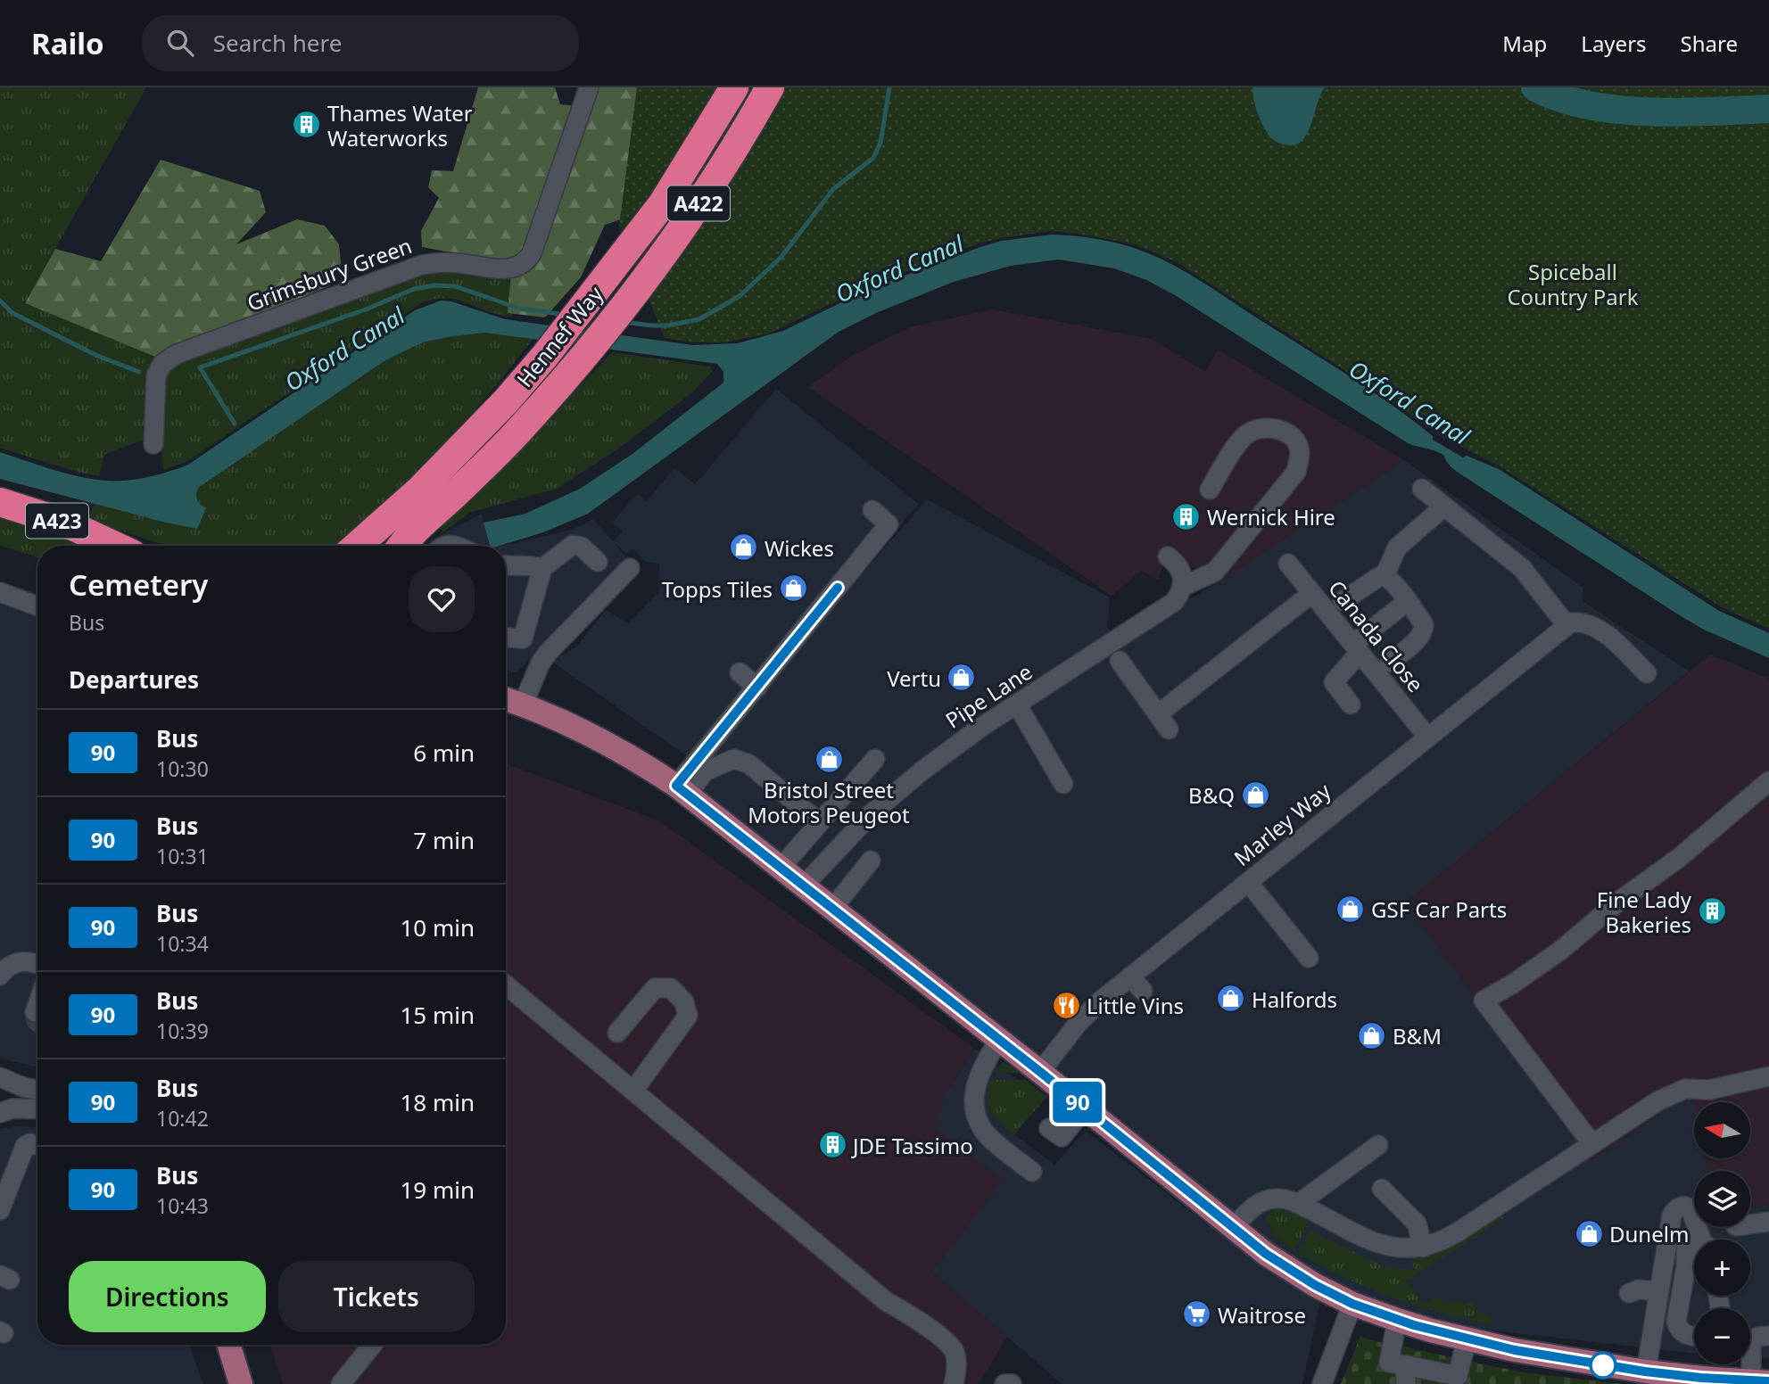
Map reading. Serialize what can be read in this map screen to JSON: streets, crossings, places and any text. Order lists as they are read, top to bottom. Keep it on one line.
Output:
{"streets":{"highway":["A422","Hennef Way","A423"],"street":["Grimsbury Green","Canada Close","Pipe Lane","Marley Way"]},"crossings":[["Canada Close","Marley Way"]],"water":["Oxford Canal"],"parks":["Spiceball Country Park"],"places":{"building":["Thames Water Waterworks","Wernick Hire","Fine Lady Bakeries","JDE Tassimo"],"shop":["Wickes","Topps Tiles","Vertu","Bristol Street Motors Peugeot","B&Q","GSF Car Parts","Halfords","B&M","Dunelm"],"restaurant":["Little Vins"],"supermarket":["Waitrose"]},"lines":["bus line 90"],"north":"left","page":{"header":"Railo","search":"Search here","nav":["Map","Layers","Share"],"on_map":"90","heading":[["Cemetery","Bus"],"Departures"],"list":[{"mark":"90","name":"Bus","note":"10:30","value":"6 min"},{"mark":"90","name":"Bus","note":"10:31","value":"7 min"},{"mark":"90","name":"Bus","note":"10:34","value":"10 min"},{"mark":"90","name":"Bus","note":"10:39","value":"15 min"},{"mark":"90","name":"Bus","note":"10:42","value":"18 min"},{"mark":"90","name":"Bus","note":"10:43","value":"19 min"}],"map_buttons":["+","−"],"buttons":["Directions","Tickets"]}}
